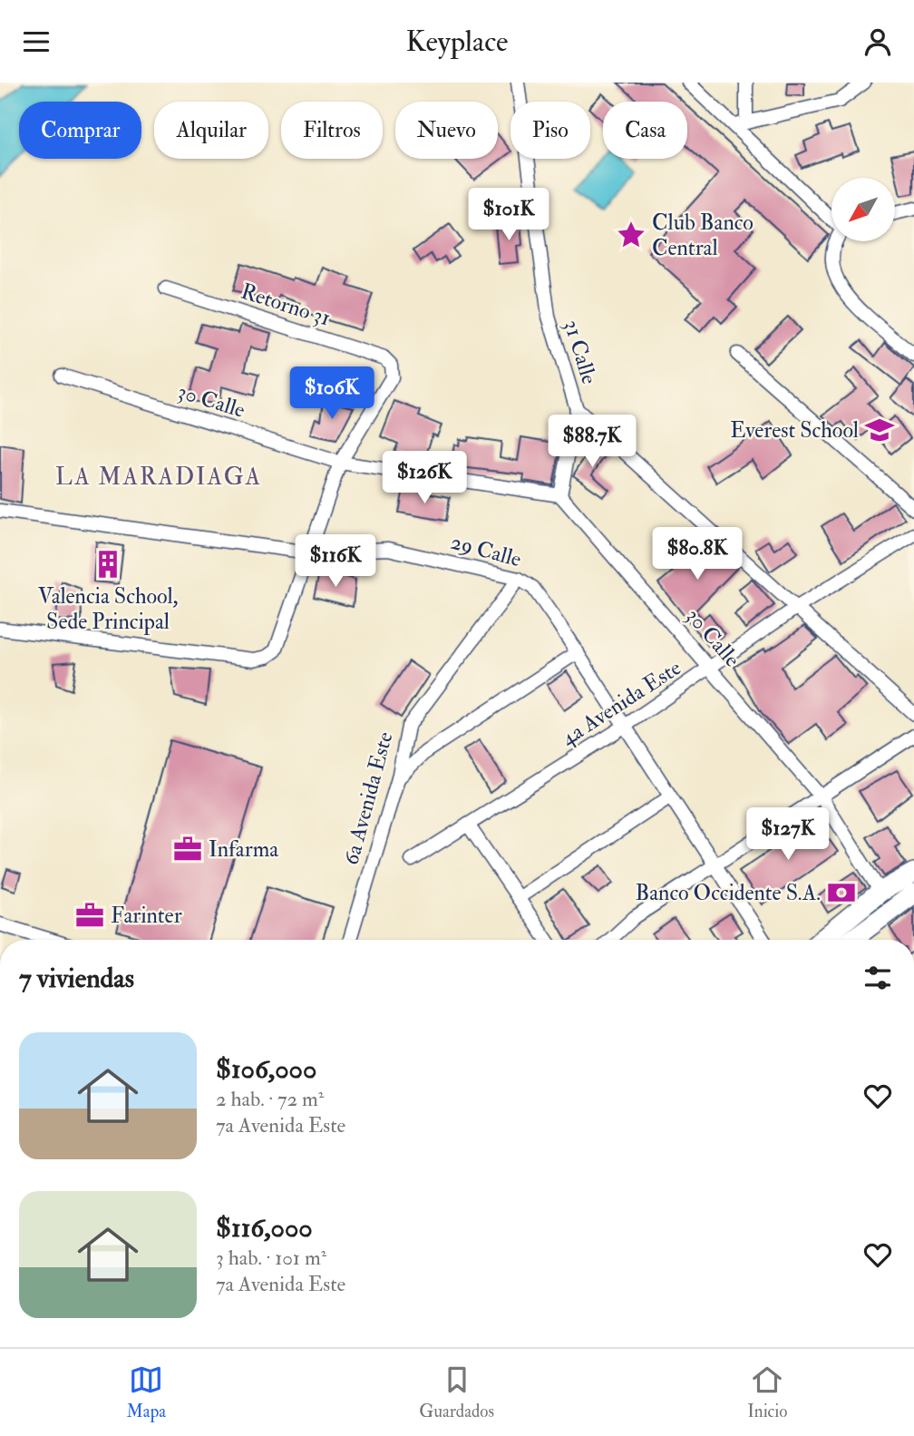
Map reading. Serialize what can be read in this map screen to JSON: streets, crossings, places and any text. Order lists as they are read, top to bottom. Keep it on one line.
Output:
{"streets":{"street":["Retorno 31","31 Calle","30 Calle","29 Calle","4a Avenida Este","6a Avenida Este"]},"crossings":[["Retorno 31","30 Calle"],["31 Calle","4a Avenida Este"],["30 Calle","4a Avenida Este"],["29 Calle","4a Avenida Este"],["29 Calle","6a Avenida Este"]],"districts":["LA MARADIAGA"],"places":{"place":["Club Banco Central"],"school or university":["Everest School"],"building":["Valencia School, Sede Principal"],"office":["Infarma","Farinter"],"bank":["Banco Occidente S.A."]},"north":"bottom left","page":{"header":"Keyplace","chip":["Comprar","Alquilar","Filtros","Nuevo","Piso","Casa"],"price":["$101K","$106K","$88.7K","$126K","$80.8K","$116K","$127K"],"heading":"7 viviendas","list":[{"name":"$106,000","note":"2 hab. · 72 m² · 7a Avenida Este"},{"name":"$116,000","note":"3 hab. · 101 m² · 7a Avenida Este"}],"tabs":["Mapa","Guardados","Inicio"]}}
